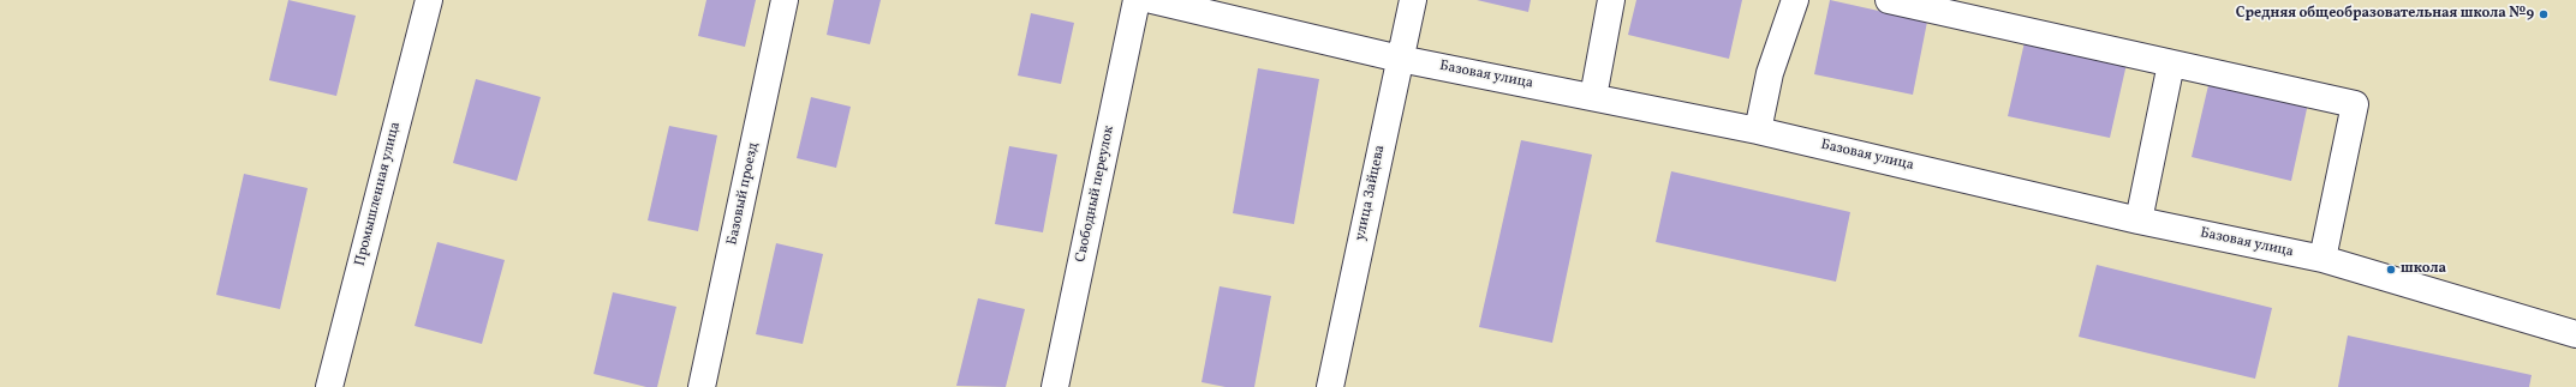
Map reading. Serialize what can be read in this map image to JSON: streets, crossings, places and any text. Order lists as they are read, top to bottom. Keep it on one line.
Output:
{"streets":{"street":["Базовая улица","улица Зайцева","Промышленная улица","Базовый проезд","Свободный переулок"]},"crossings":[["Базовая улица","улица Зайцева"]],"places":["Средняя общеобразовательная школа №9","школа"]}
